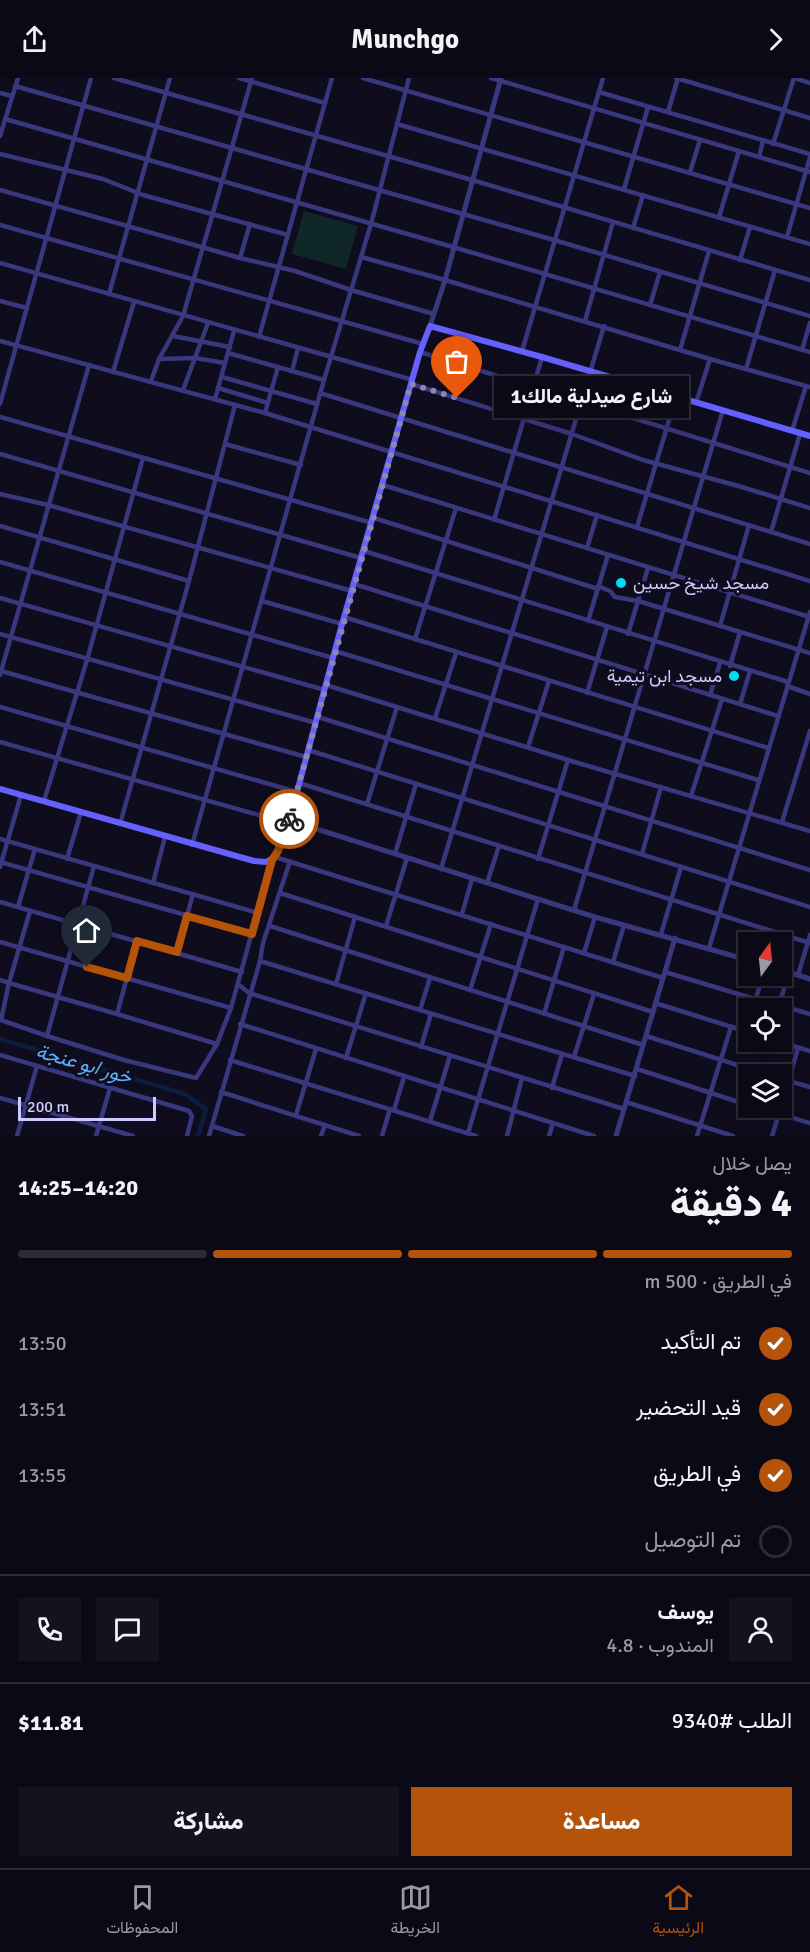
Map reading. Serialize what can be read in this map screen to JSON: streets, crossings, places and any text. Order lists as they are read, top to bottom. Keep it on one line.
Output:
{"water":["خور ابو عنجة"],"places":["شارع صيدلية مالك1","مسجد شيخ حسين","مسجد ابن تيمية"],"scale_bar":"200 m","north":"top","page":{"header":"Munchgo","bubble":"شارع صيدلية مالك1","scale":"200 m","heading":["4 دقيقة","يصل خلال","14:20–14:25"],"panel":["يوسف","المندوب · 4.8","الطلب #9340","$11.81"],"bar":"في الطريق · 500 m","list":[["تم التأكيد","13:50"],["قيد التحضير","13:51"],["في الطريق","13:55"],"تم التوصيل"],"buttons":["مساعدة","مشاركة"],"tabs":["الرئيسية","الخريطة","المحفوظات"]}}
